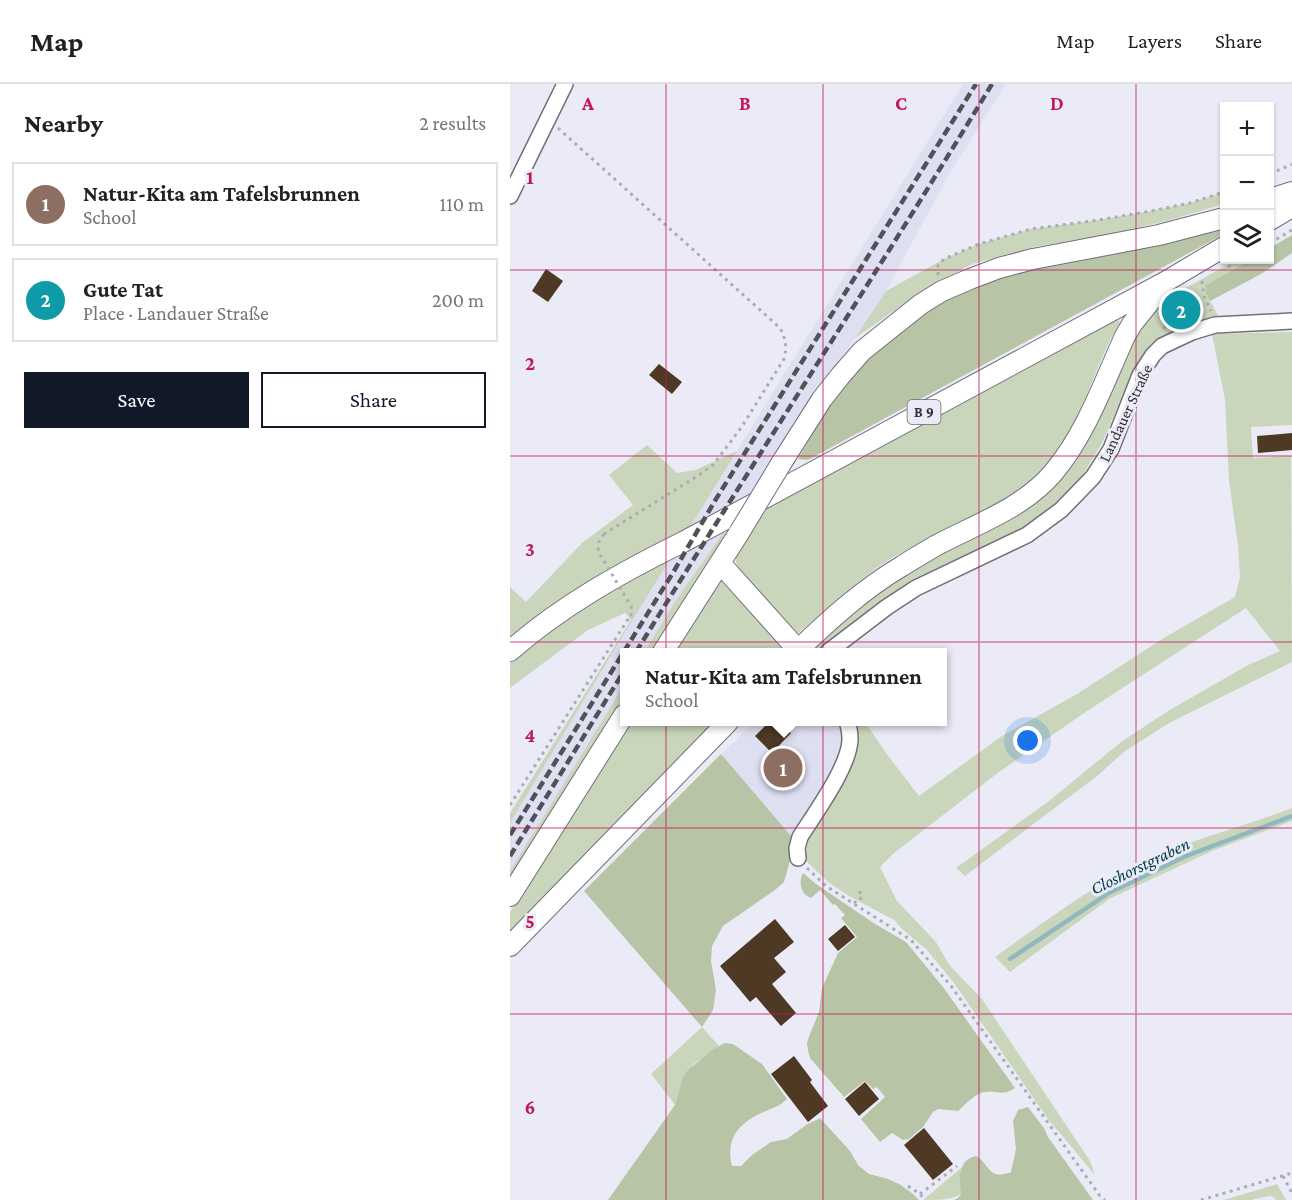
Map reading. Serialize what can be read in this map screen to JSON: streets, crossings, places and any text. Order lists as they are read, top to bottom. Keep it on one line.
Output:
{"streets":{"main road":["B 9"],"lane":["Landauer Straße"]},"water":["Closhorstgraben"],"page":{"header":"Map","nav":["Map","Layers","Share"],"heading":["Nearby","2 results"],"map_buttons":["+","−"],"list":[{"mark":"1","name":"Natur-Kita am Tafelsbrunnen","note":"School","value":"110 m"},{"mark":"2","name":"Gute Tat","note":"Place · Landauer Straße","value":"200 m"}],"pins":["2","1"],"buttons":["Save","Share"],"popup":["Natur-Kita am Tafelsbrunnen","School"]},"grid":{"columns":["A","B","C","D"],"rows":["1","2","3","4","5","6"]}}
